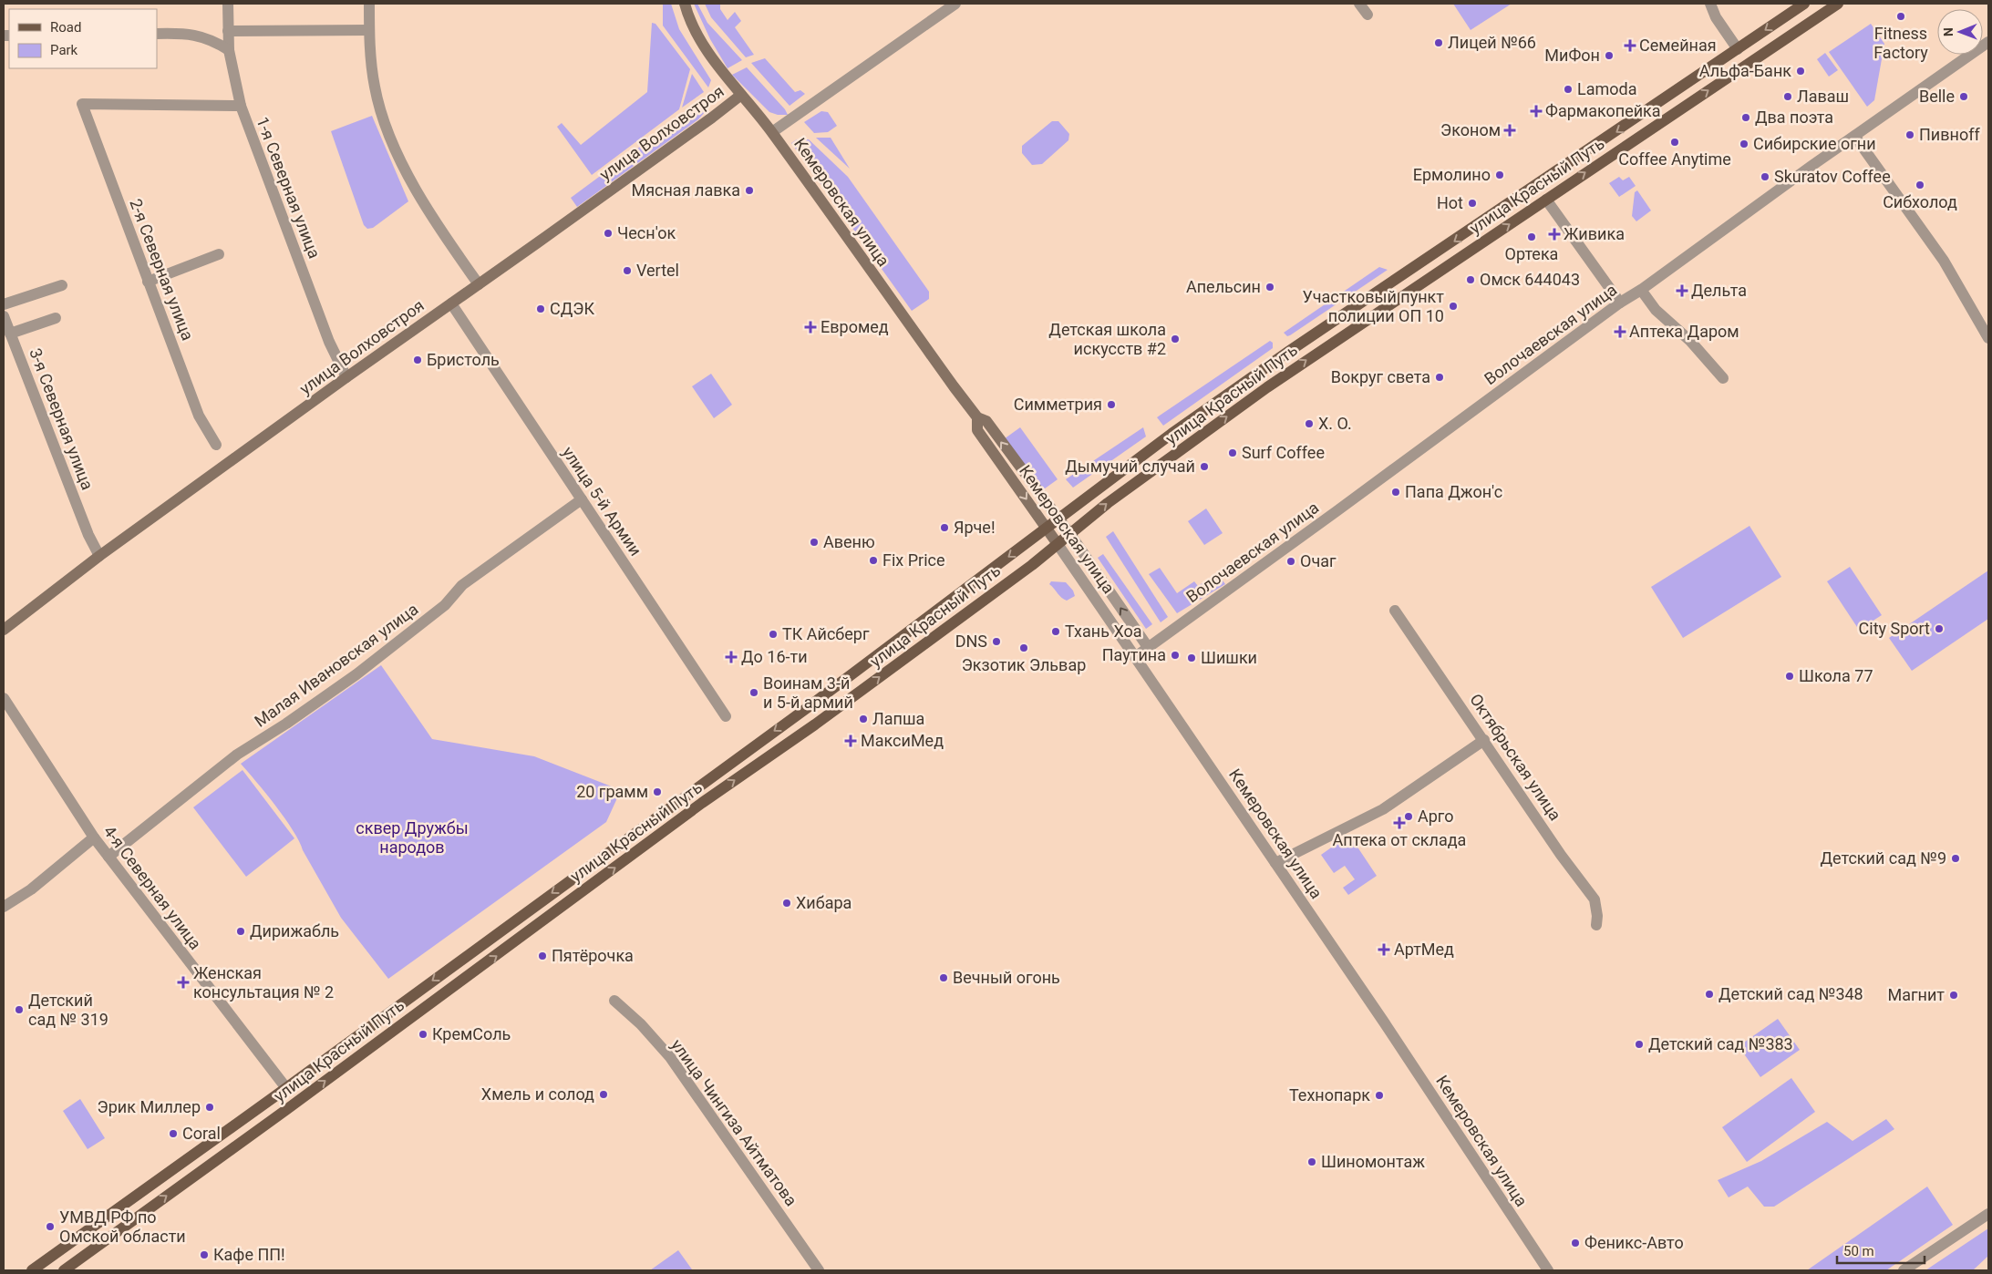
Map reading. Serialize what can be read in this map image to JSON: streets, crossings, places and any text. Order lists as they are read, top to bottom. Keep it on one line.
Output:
{"streets":{"main road":["улица Волховстроя","улица Красный Путь","Кемеровская улица"],"street":["1-я Северная улица","2-я Северная улица","Волочаевская улица","3-я Северная улица","улица 5-й Армии","Малая Ивановская улица","Октябрьская улица","4-я Северная улица","улица Чингиза Айтматова"]},"crossings":[["улица Волховстроя","1-я Северная улица"],["улица Волховстроя","Кемеровская улица"],["улица Волховстроя","3-я Северная улица"],["улица Волховстроя","улица 5-й Армии"],["улица Красный Путь","Кемеровская улица"],["улица Красный Путь","4-я Северная улица"],["1-я Северная улица","2-я Северная улица"],["Кемеровская улица","Волочаевская улица"],["улица 5-й Армии","Малая Ивановская улица"],["Малая Ивановская улица","4-я Северная улица"]],"parks":["сквер Дружбы народов"],"places":{"other":["Fitness Factory","Лицей №66","МиФон","Альфа-Банк","Lamoda","Лаваш","Belle","Два поэта","Пивнoff","Coffee Anytime","Сибирские огни","Ермолино","Skuratov Coffee","Сибхолод","Мясная лавка","Hot","Чесн'ок","Ортека","Vertel","Омск 644043","Апельсин","Участковый пункт полиции ОП 10","СДЭК","Детская школа искусств #2","Бристоль","Вокруг света","Симметрия","X. O.","Surf Coffee","Дымучий случай","Папа Джон'с","Ярче!","Авеню","Fix Price","Очаг","City Sport","Тхань Хоа","ТК Айсберг","DNS","Экзотик Эльвар","Паутина","Шишки","Школа 77","Воинам 3-й и 5-й армий","Лапша","20 грамм","Арго","Детский сад №9","Хибара","Дирижабль","Пятёрочка","Вечный огонь","Детский сад №348","Магнит","Детский сад № 319","КремСоль","Детский сад №383","Хмель и солод","Технопарк","Эрик Миллер","Coral","Шиномонтаж","УМВД РФ по Омской области","Феникс-Авто","Кафе ПП!"],"health":["Семейная","Фармакопейка","Эконом","Живика","Дельта","Евромед","Аптека Даром","До 16-ти","МаксиМед","Аптека от склада","АртМед","Женская консультация № 2"]},"legend":["Road","Park"],"scale_bar":"50 m","north":"left"}
